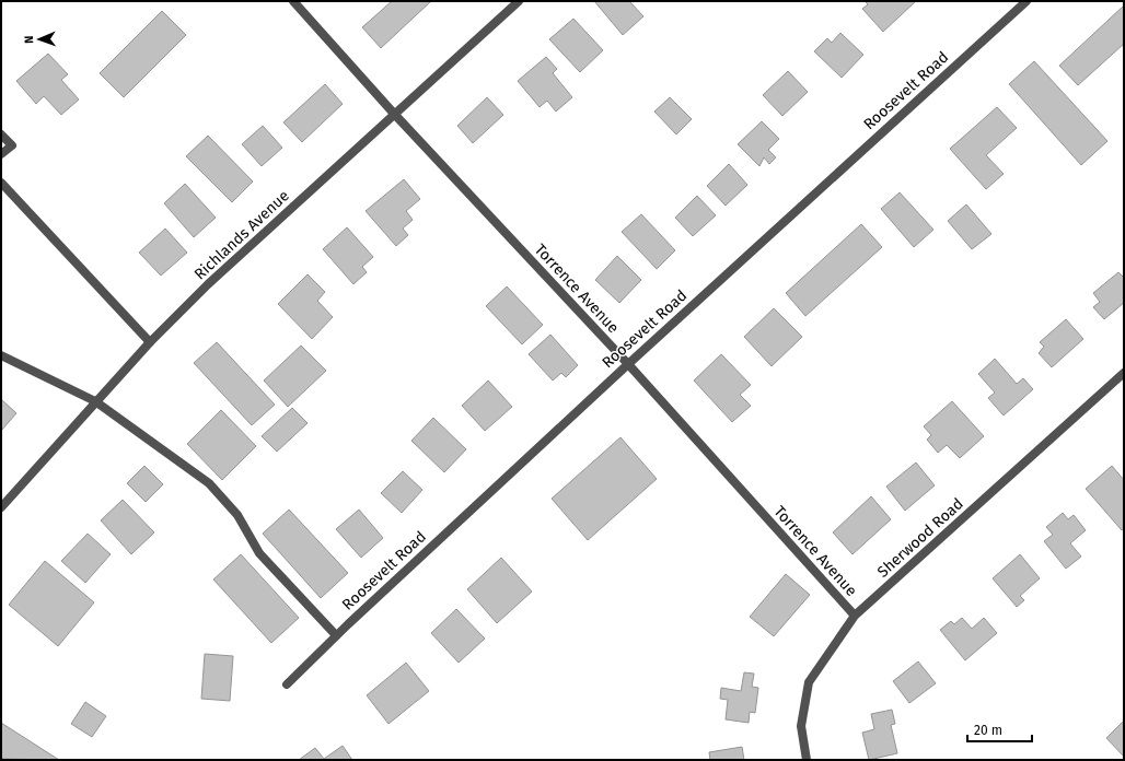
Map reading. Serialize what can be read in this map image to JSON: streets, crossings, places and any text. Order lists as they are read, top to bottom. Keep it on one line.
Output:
{"streets":{"street":["Roosevelt Road","Richlands Avenue","Torrence Avenue","Sherwood Road"]},"crossings":[["Roosevelt Road","Torrence Avenue"],["Richlands Avenue","Torrence Avenue"],["Torrence Avenue","Sherwood Road"]],"scale_bar":"20 m","north":"left"}
